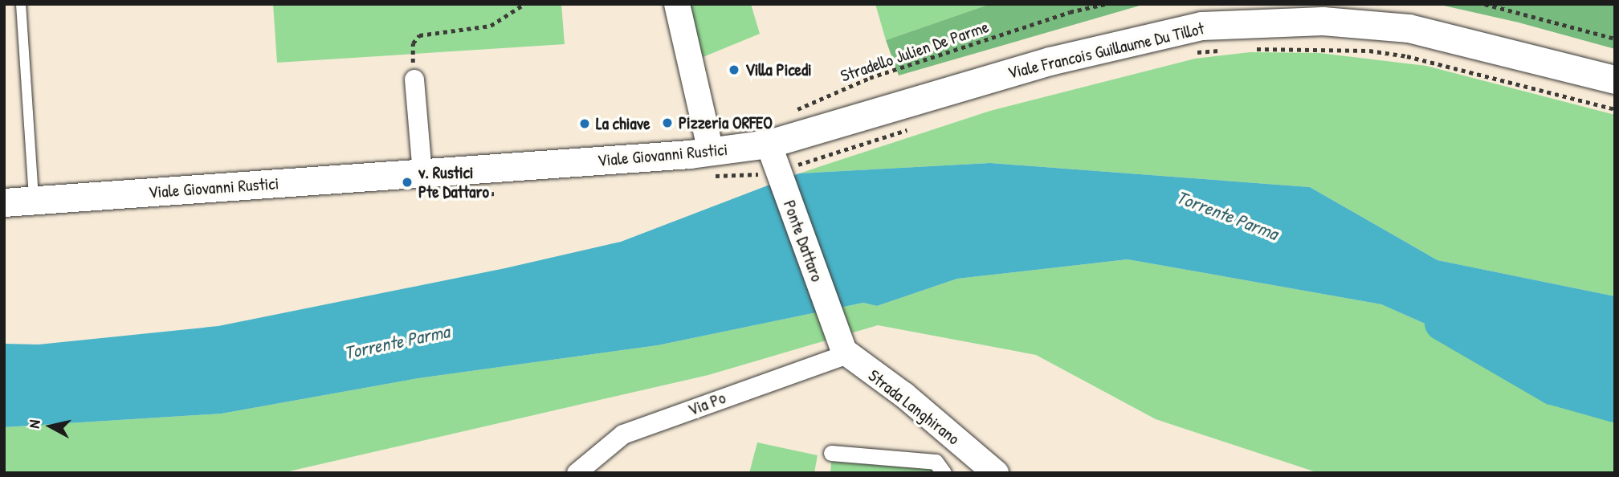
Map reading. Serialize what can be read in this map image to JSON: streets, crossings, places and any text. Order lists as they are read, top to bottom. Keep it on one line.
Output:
{"streets":{"main road":["Viale Francois Guillaume Du Tillot","Viale Giovanni Rustici"],"street":["Ponte Dattaro","Via Po","Strada Langhirano"],"path":["Stradello Julien De Parme"]},"crossings":[["Viale Francois Guillaume Du Tillot","Stradello Julien De Parme"],["Viale Francois Guillaume Du Tillot","Viale Giovanni Rustici"],["Viale Francois Guillaume Du Tillot","Ponte Dattaro"],["Stradello Julien De Parme","Viale Giovanni Rustici"],["Stradello Julien De Parme","Ponte Dattaro"],["Viale Giovanni Rustici","Ponte Dattaro"],["Ponte Dattaro","Via Po"],["Ponte Dattaro","Strada Langhirano"],["Via Po","Strada Langhirano"]],"water":["Torrente Parma"],"places":["Villa Picedi","Pizzeria ORFEO","La chiave","v. Rustici Pte Dattaro"],"north":"left"}
